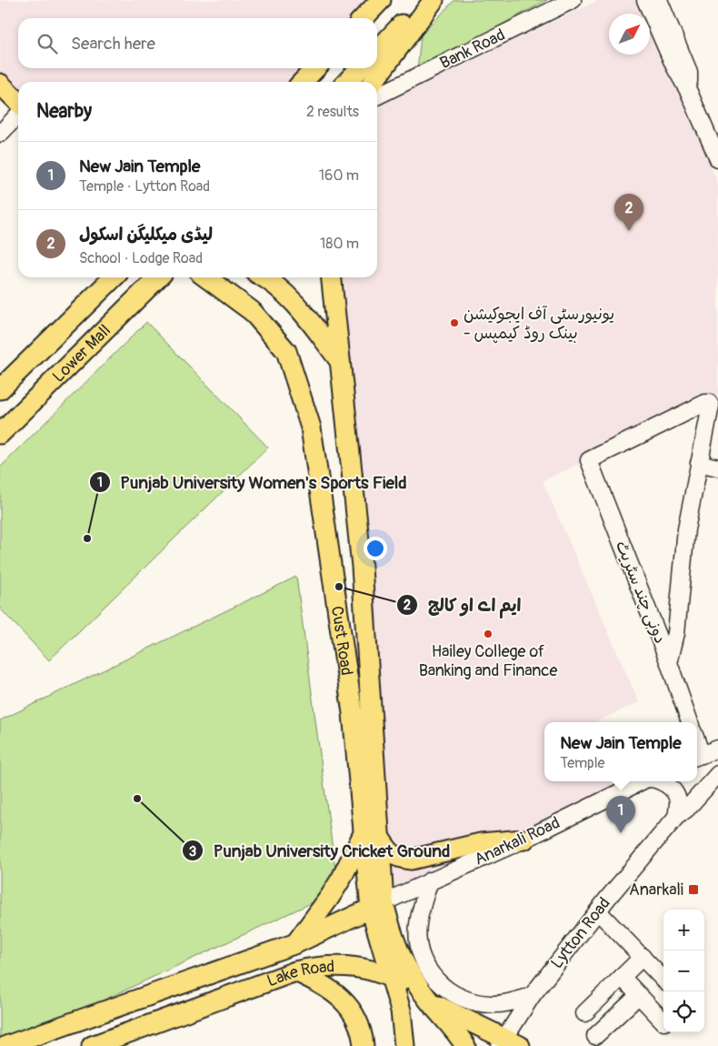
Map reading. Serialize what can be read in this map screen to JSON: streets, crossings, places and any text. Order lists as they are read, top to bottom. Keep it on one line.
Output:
{"streets":{"main road":["Lower Mall","Cust Road","Lake Road"],"street":["Bank Road","دونی چند سٹریٹ","Anarkali Road","Lytton Road"]},"crossings":[["Cust Road","Anarkali Road"],["Cust Road","Lake Road"],["Lytton Road","Lake Road"]],"places":{"other":["یونیورسٹی آف ایجوکیشن - بینک روڈ کیمپس","Punjab University Women's Sports Field","ایم اے او کالج","Hailey College of Banking and Finance","Punjab University Cricket Ground"],"transit":["Anarkali"]},"north":"top right","page":{"search":"Search here","heading":["Nearby","2 results"],"list":[{"mark":"1","name":"New Jain Temple","note":"Temple · Lytton Road","value":"160 m"},{"mark":"2","name":"لیڈی میکلیگن اسکول","note":"School · Lodge Road","value":"180 m"}],"pins":["2","1"],"popup":["New Jain Temple","Temple"],"map_buttons":["+","−"]}}
